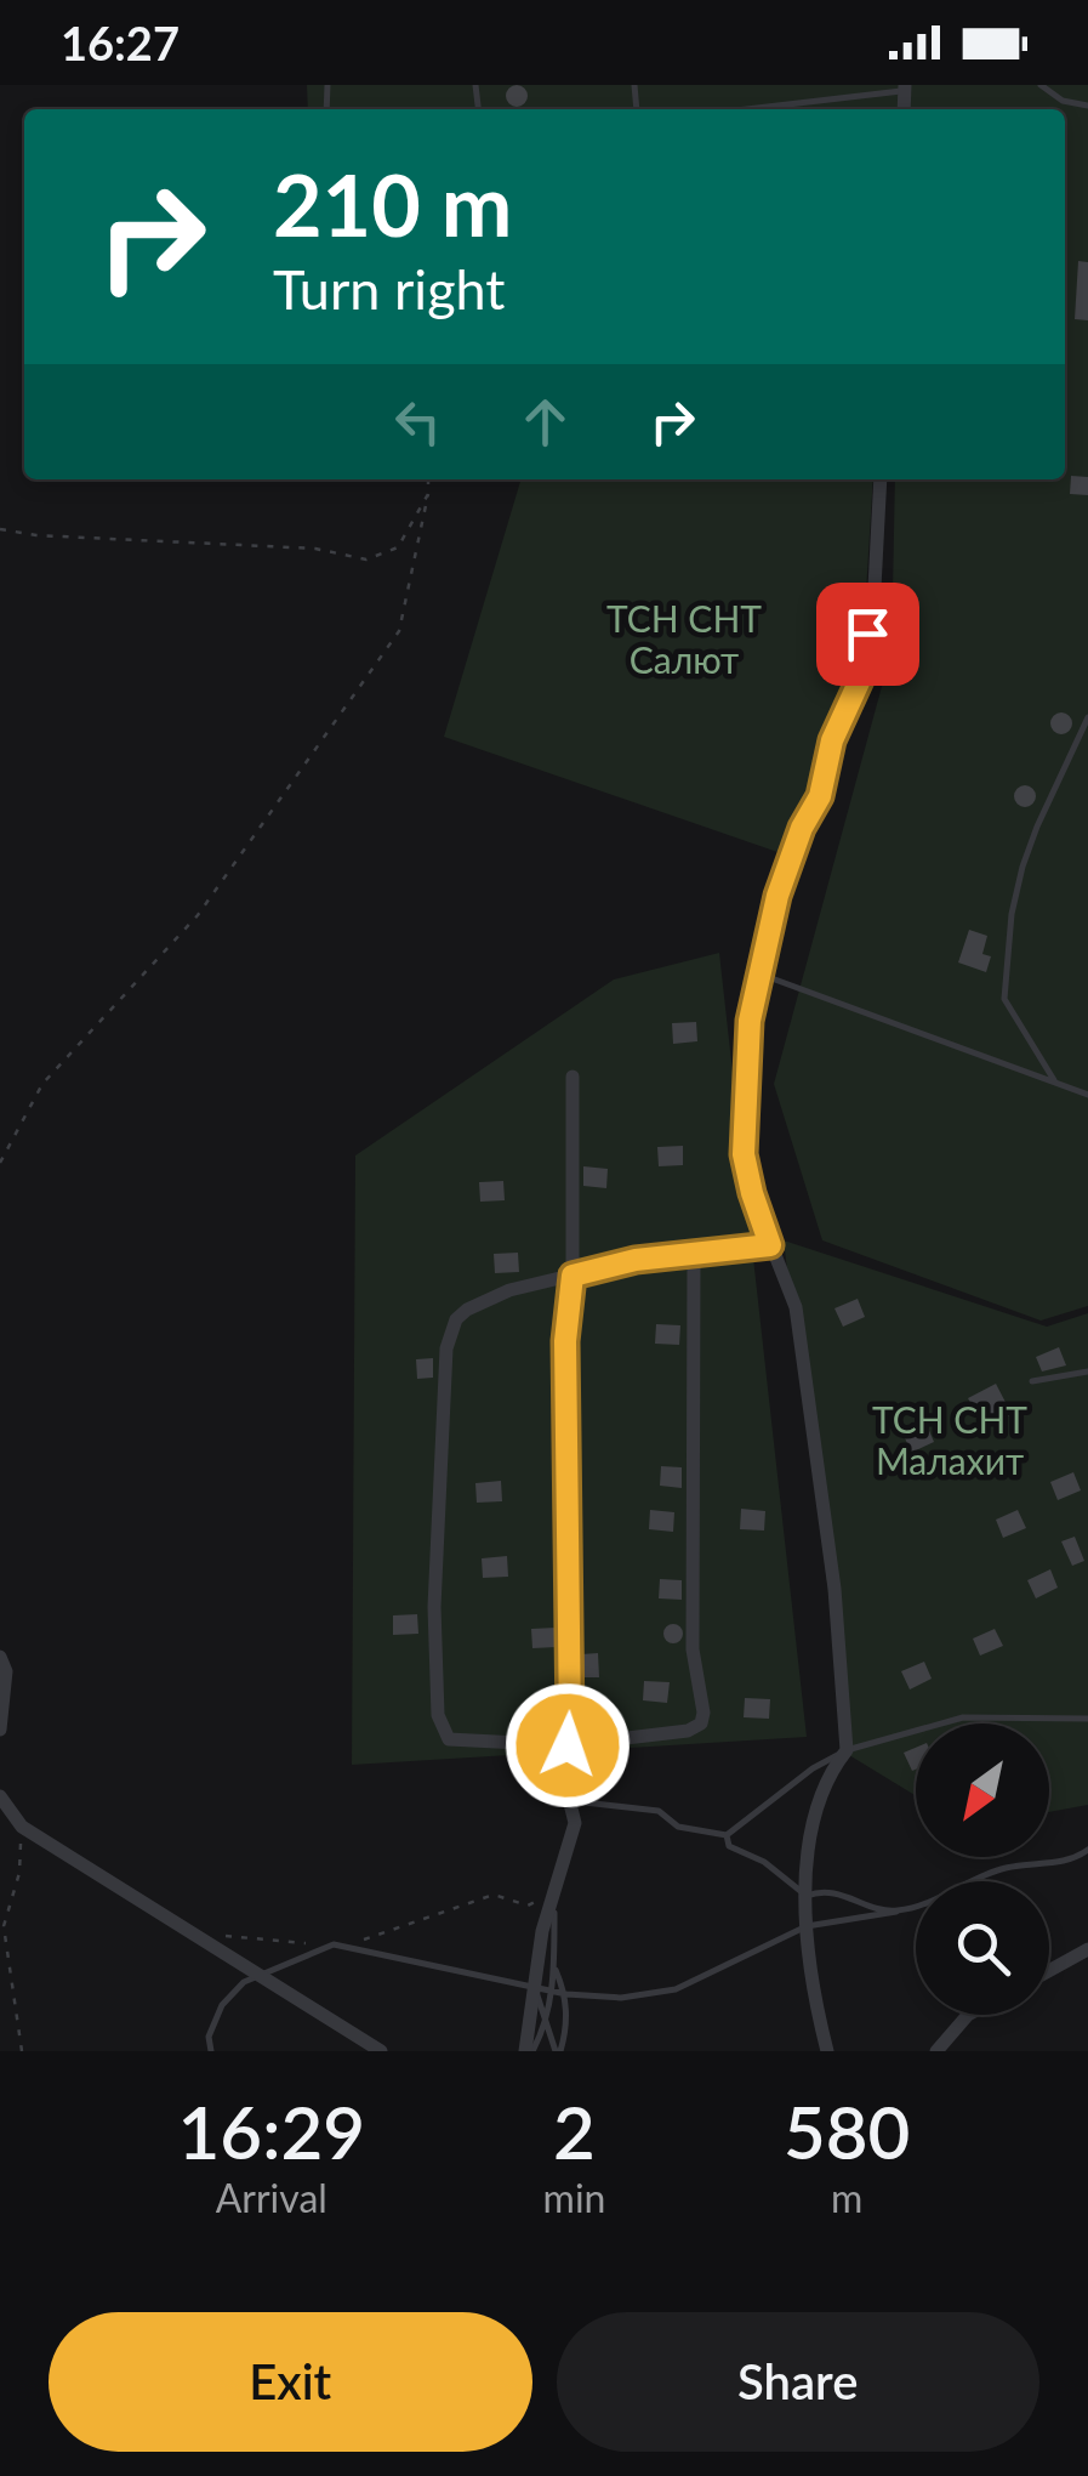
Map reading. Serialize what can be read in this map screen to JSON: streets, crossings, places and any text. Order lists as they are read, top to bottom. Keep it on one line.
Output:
{"parks":["ТСН СНТ Салют","ТСН СНТ Малахит"],"north":"bottom left","page":{"status":"16:27","turn":["210 m","Turn right"],"eta":["16:29","Arrival","2","min","580","m"],"buttons":["Exit","Share"]}}
